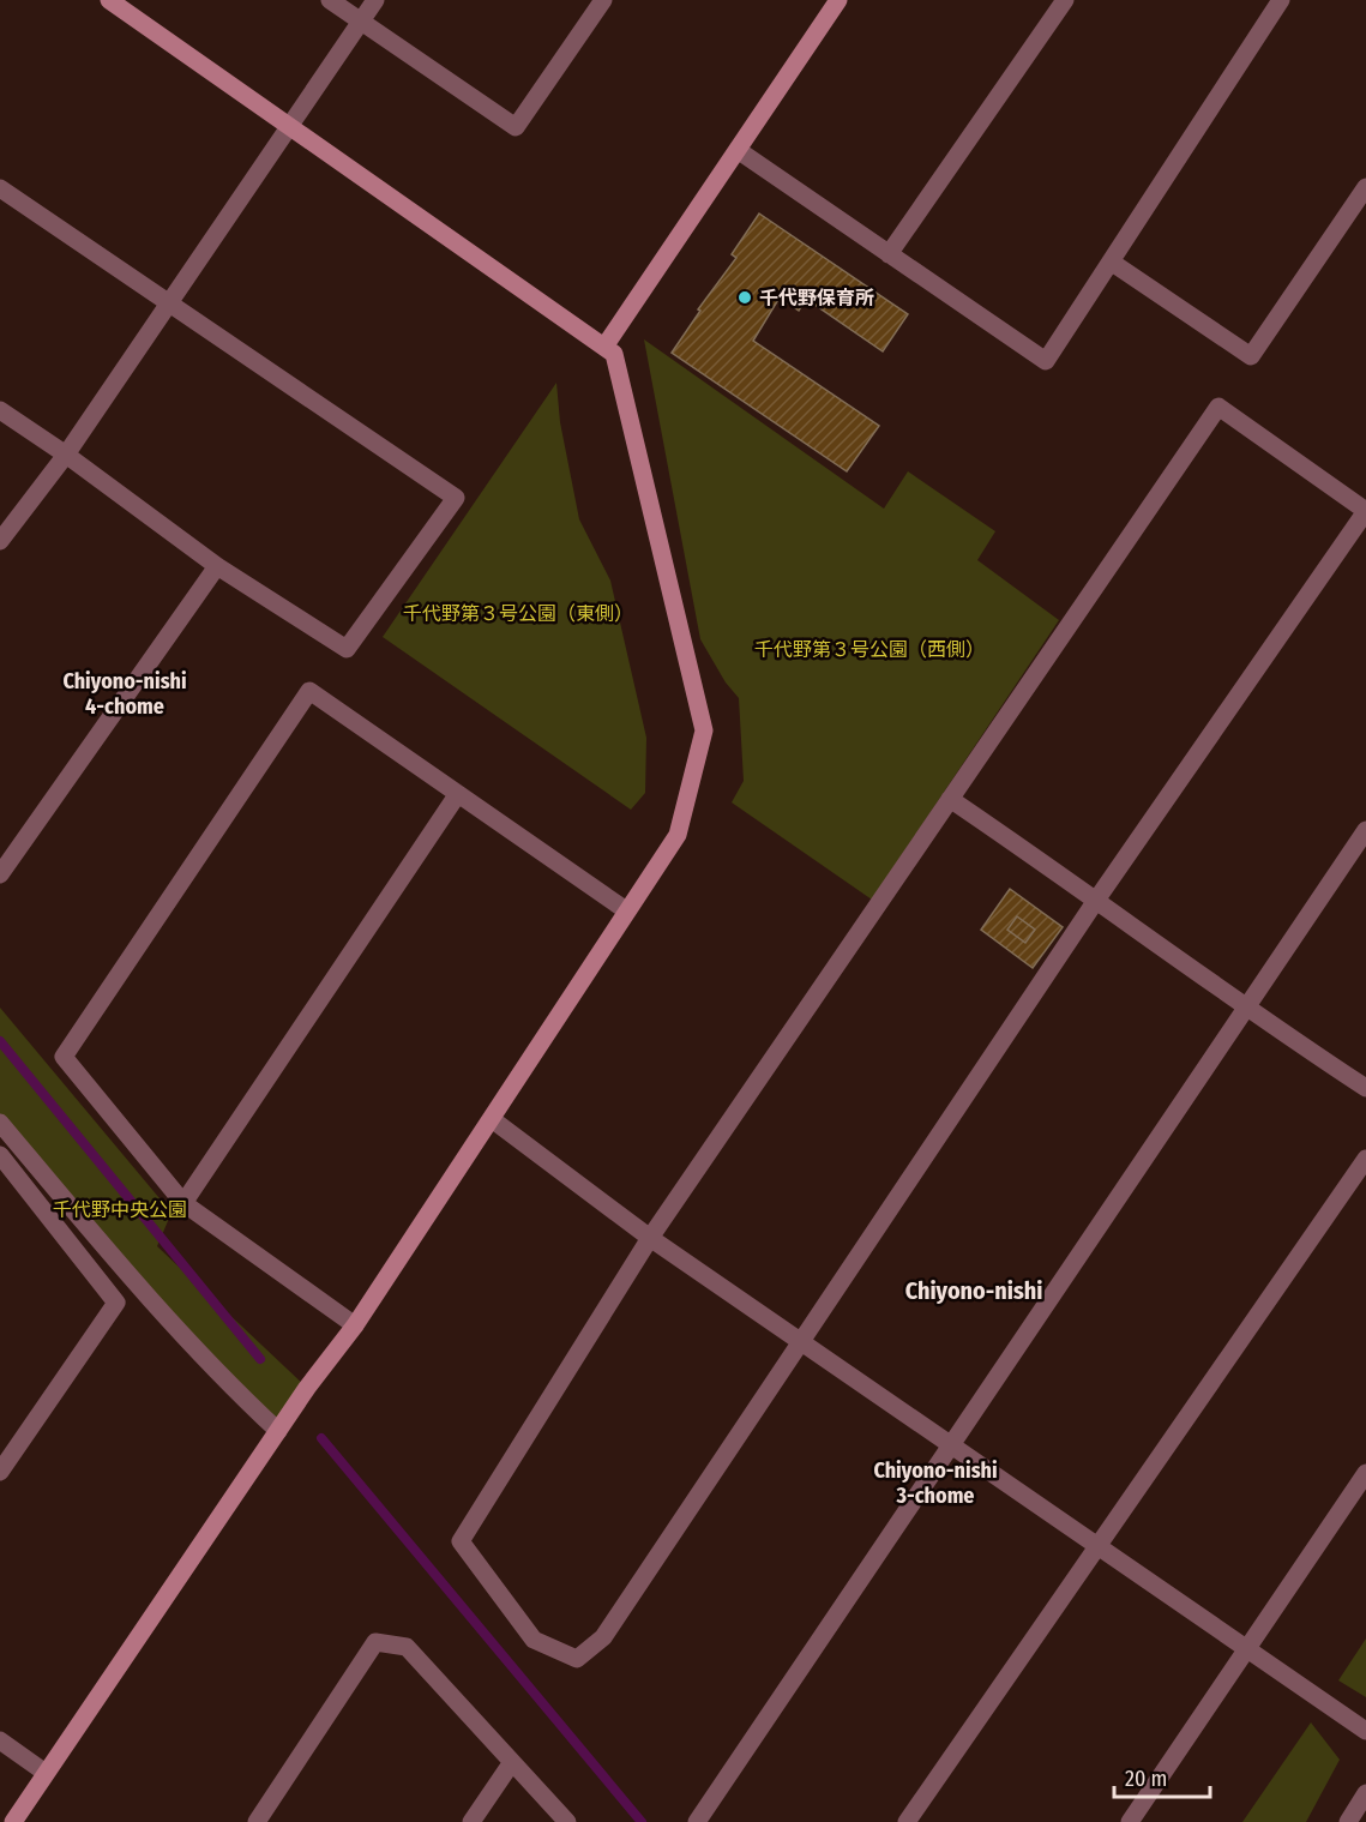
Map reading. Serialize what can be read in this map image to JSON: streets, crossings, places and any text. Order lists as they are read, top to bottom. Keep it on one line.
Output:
{"districts":["Chiyono-nishi 4-chome","Chiyono-nishi","Chiyono-nishi 3-chome"],"parks":["千代野第３号公園（東側）","千代野第３号公園（西側）","千代野中央公園"],"places":["千代野保育所"],"scale_bar":"20 m"}
